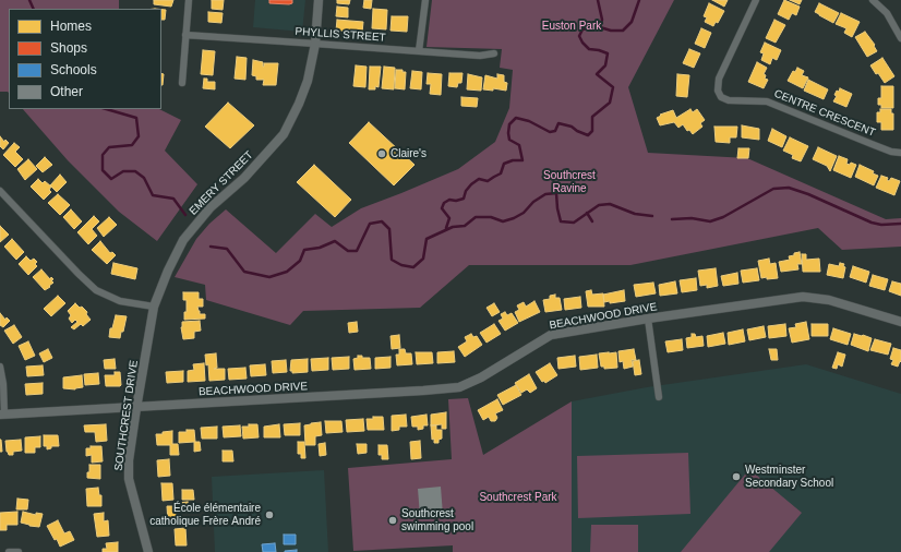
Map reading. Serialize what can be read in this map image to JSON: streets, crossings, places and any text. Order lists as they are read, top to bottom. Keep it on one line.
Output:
{"streets":{"street":["PHYLLIS STREET","CENTRE CRESCENT","EMERY STREET","BEACHWOOD DRIVE","SOUTHCREST DRIVE"]},"crossings":[["PHYLLIS STREET","EMERY STREET"],["EMERY STREET","SOUTHCREST DRIVE"],["BEACHWOOD DRIVE","SOUTHCREST DRIVE"]],"parks":["Euston Park","Southcrest Ravine","Southcrest Park"],"places":["Claire's","Westminster Secondary School","École élémentaire catholique Frère André","Southcrest swimming pool"],"legend":["Homes","Shops","Schools","Other"]}
